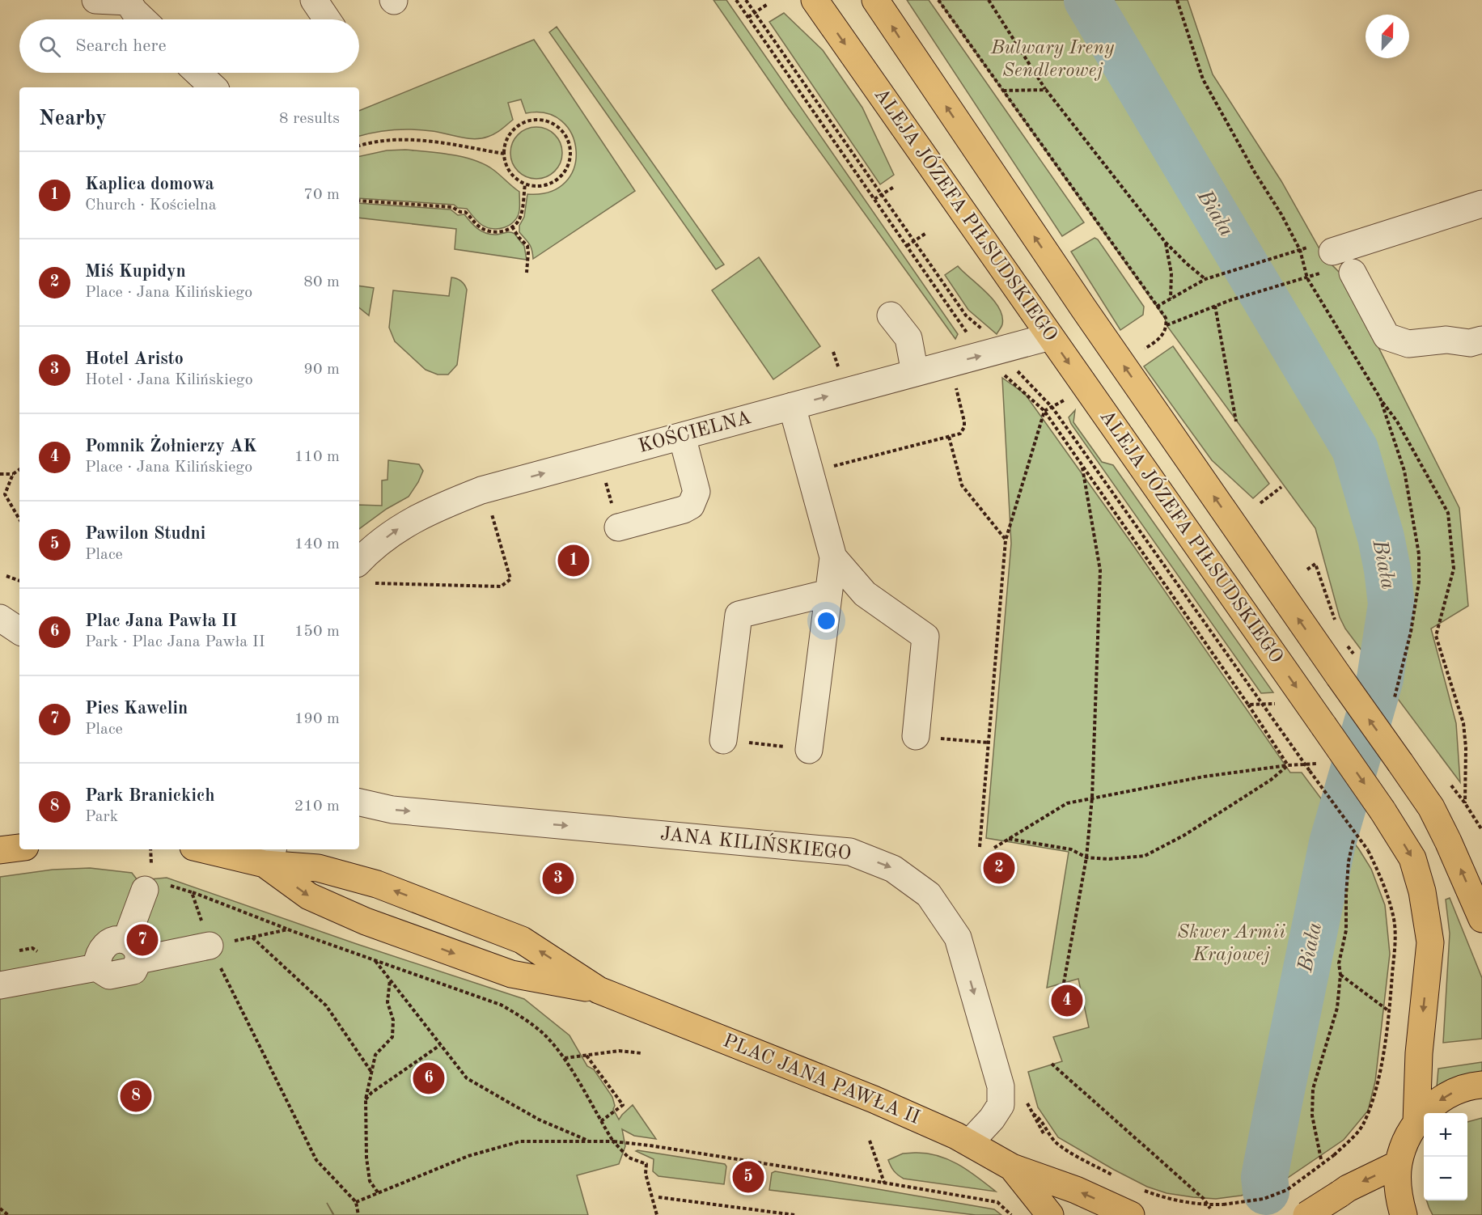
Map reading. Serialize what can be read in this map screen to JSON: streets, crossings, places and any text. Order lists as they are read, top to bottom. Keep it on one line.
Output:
{"streets":{"main road":["ALEJA JÓZEFA PIŁSUDSKIEGO","PLAC JANA PAWŁA II"],"street":["KOŚCIELNA","JANA KILIŃSKIEGO"]},"crossings":[["ALEJA JÓZEFA PIŁSUDSKIEGO","KOŚCIELNA"],["JANA KILIŃSKIEGO","PLAC JANA PAWŁA II"]],"one_way":["KOŚCIELNA","JANA KILIŃSKIEGO"],"water":["Biała"],"parks":["Bulwary Ireny Sendlerowej","Skwer Armii Krajowej"],"north":"top","page":{"search":"Search here","heading":["Nearby","8 results"],"list":[{"mark":"1","name":"Kaplica domowa","note":"Church · Kościelna","value":"70 m"},{"mark":"2","name":"Miś Kupidyn","note":"Place · Jana Kilińskiego","value":"80 m"},{"mark":"3","name":"Hotel Aristo","note":"Hotel · Jana Kilińskiego","value":"90 m"},{"mark":"4","name":"Pomnik Żołnierzy AK","note":"Place · Jana Kilińskiego","value":"110 m"},{"mark":"5","name":"Pawilon Studni","note":"Place","value":"140 m"},{"mark":"6","name":"Plac Jana Pawła II","note":"Park · Plac Jana Pawła II","value":"150 m"},{"mark":"7","name":"Pies Kawelin","note":"Place","value":"190 m"},{"mark":"8","name":"Park Branickich","note":"Park","value":"210 m"}],"pins":["1","2","3","7","4","6","8","5"],"map_buttons":["+","−"]}}
